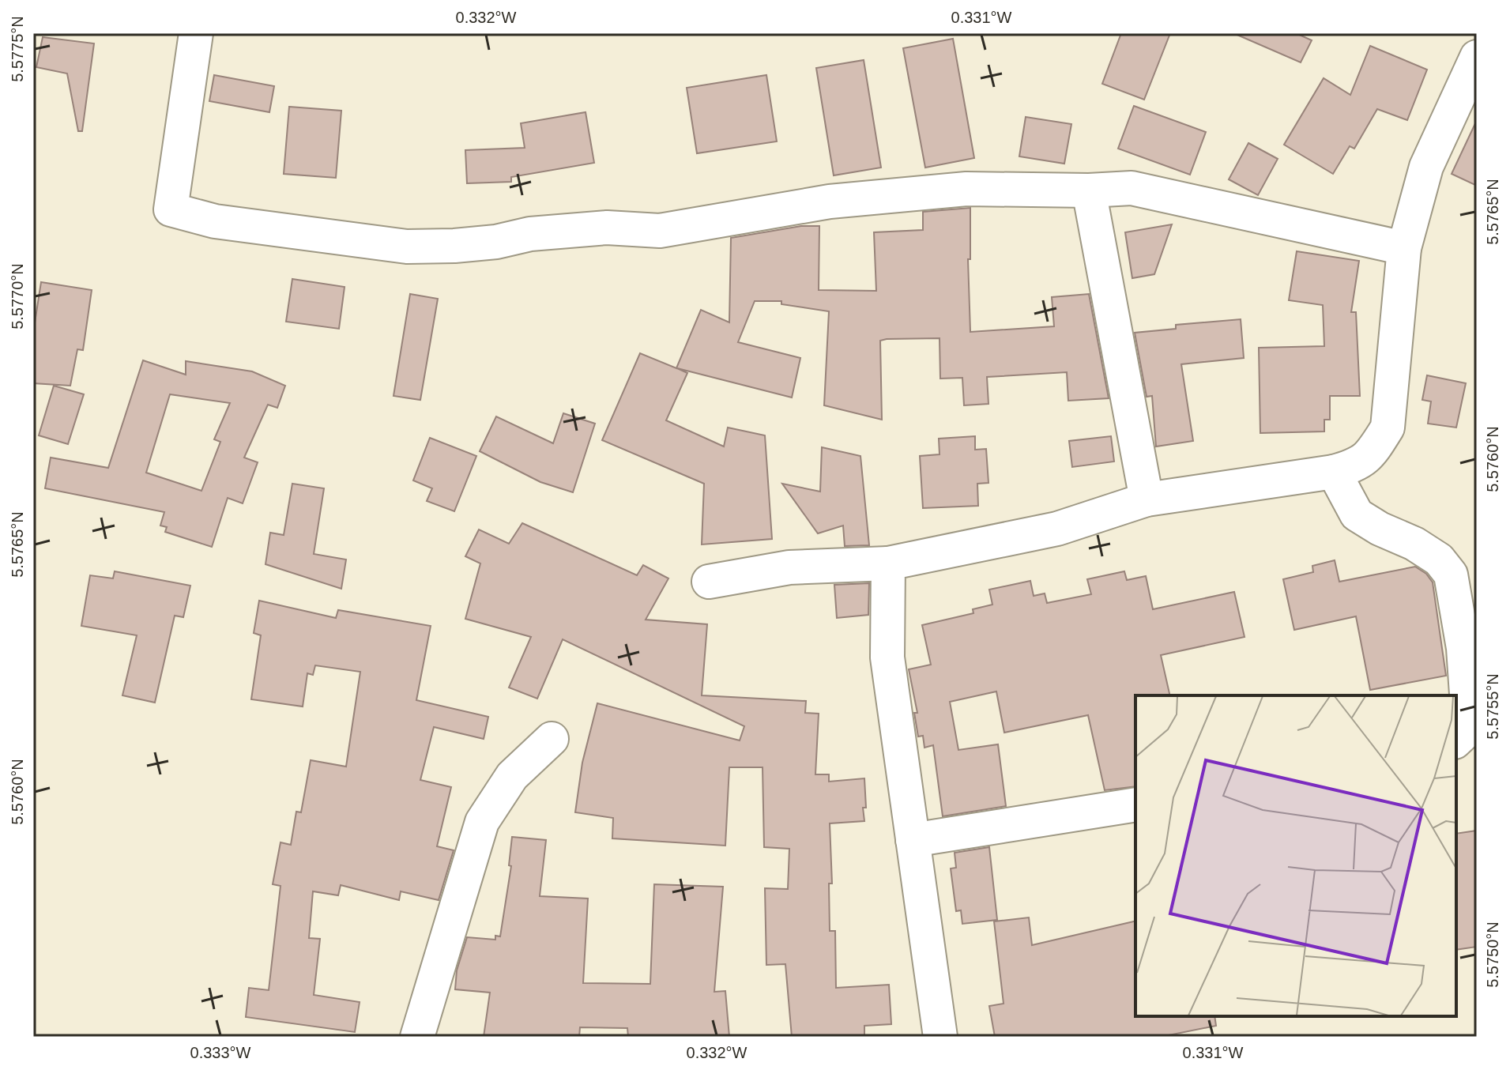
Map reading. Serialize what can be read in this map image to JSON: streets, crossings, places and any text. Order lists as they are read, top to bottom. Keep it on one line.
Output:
{"coordinates":["0.332°W","0.331°W","5.5775°N","5.5765°N","5.5770°N","5.5760°N","5.5755°N","5.5750°N","0.333°W"]}
